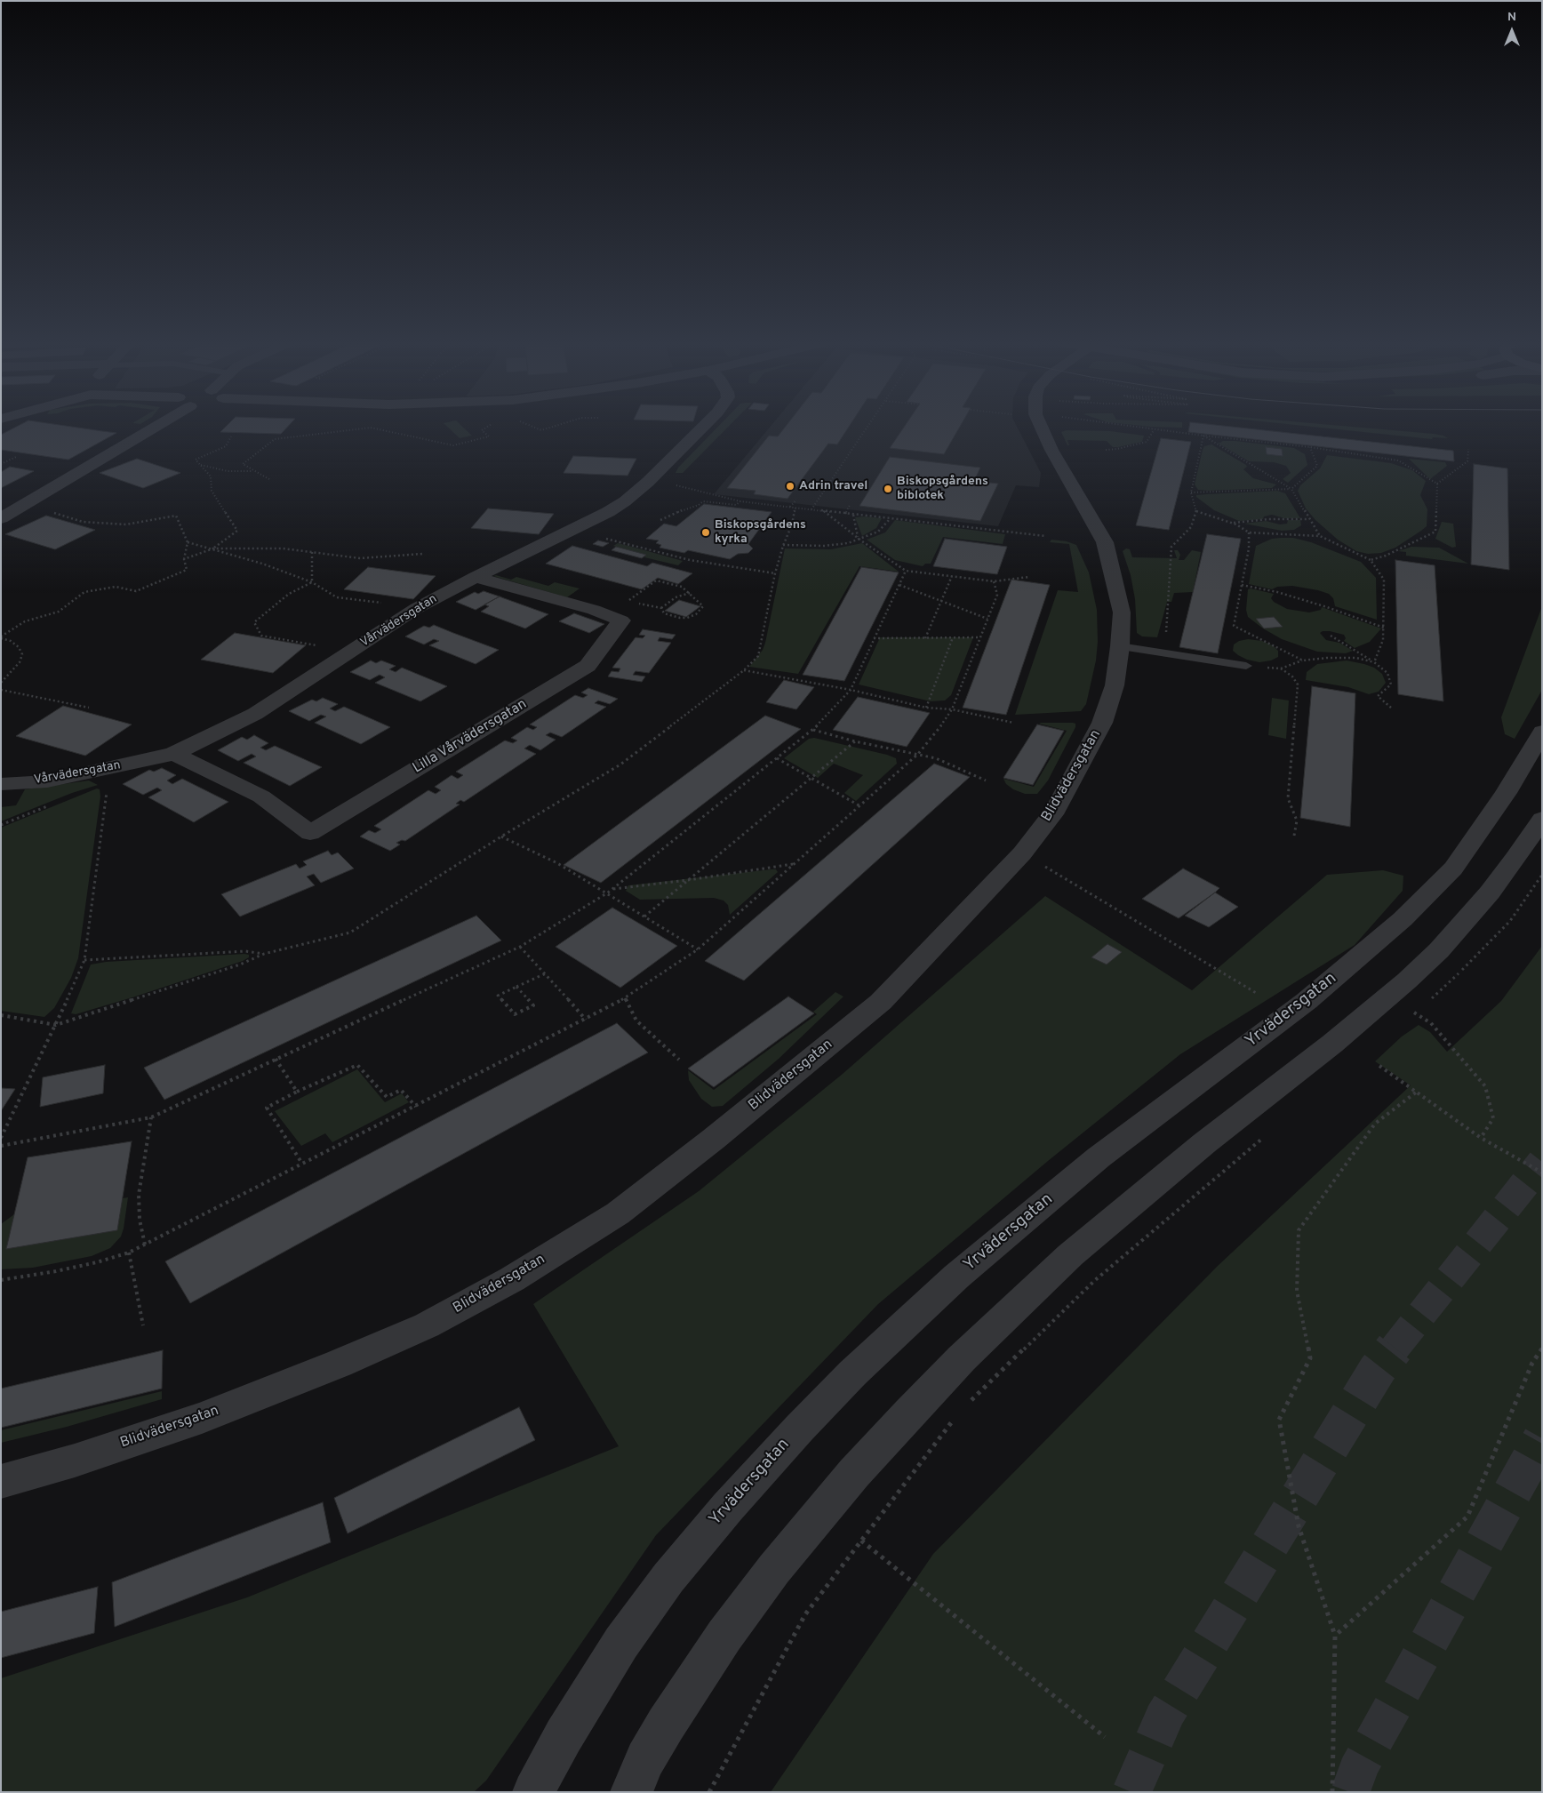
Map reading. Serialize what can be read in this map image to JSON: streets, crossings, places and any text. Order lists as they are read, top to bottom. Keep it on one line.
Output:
{"streets":{"street":["Vårvädersgatan","Lilla Vårvädersgatan","Blidvädersgatan","Yrvädersgatan"]},"crossings":[["Vårvädersgatan","Lilla Vårvädersgatan"]],"places":["Adrin travel","Biskopsgårdens biblotek","Biskopsgårdens kyrka"],"north":"top"}
